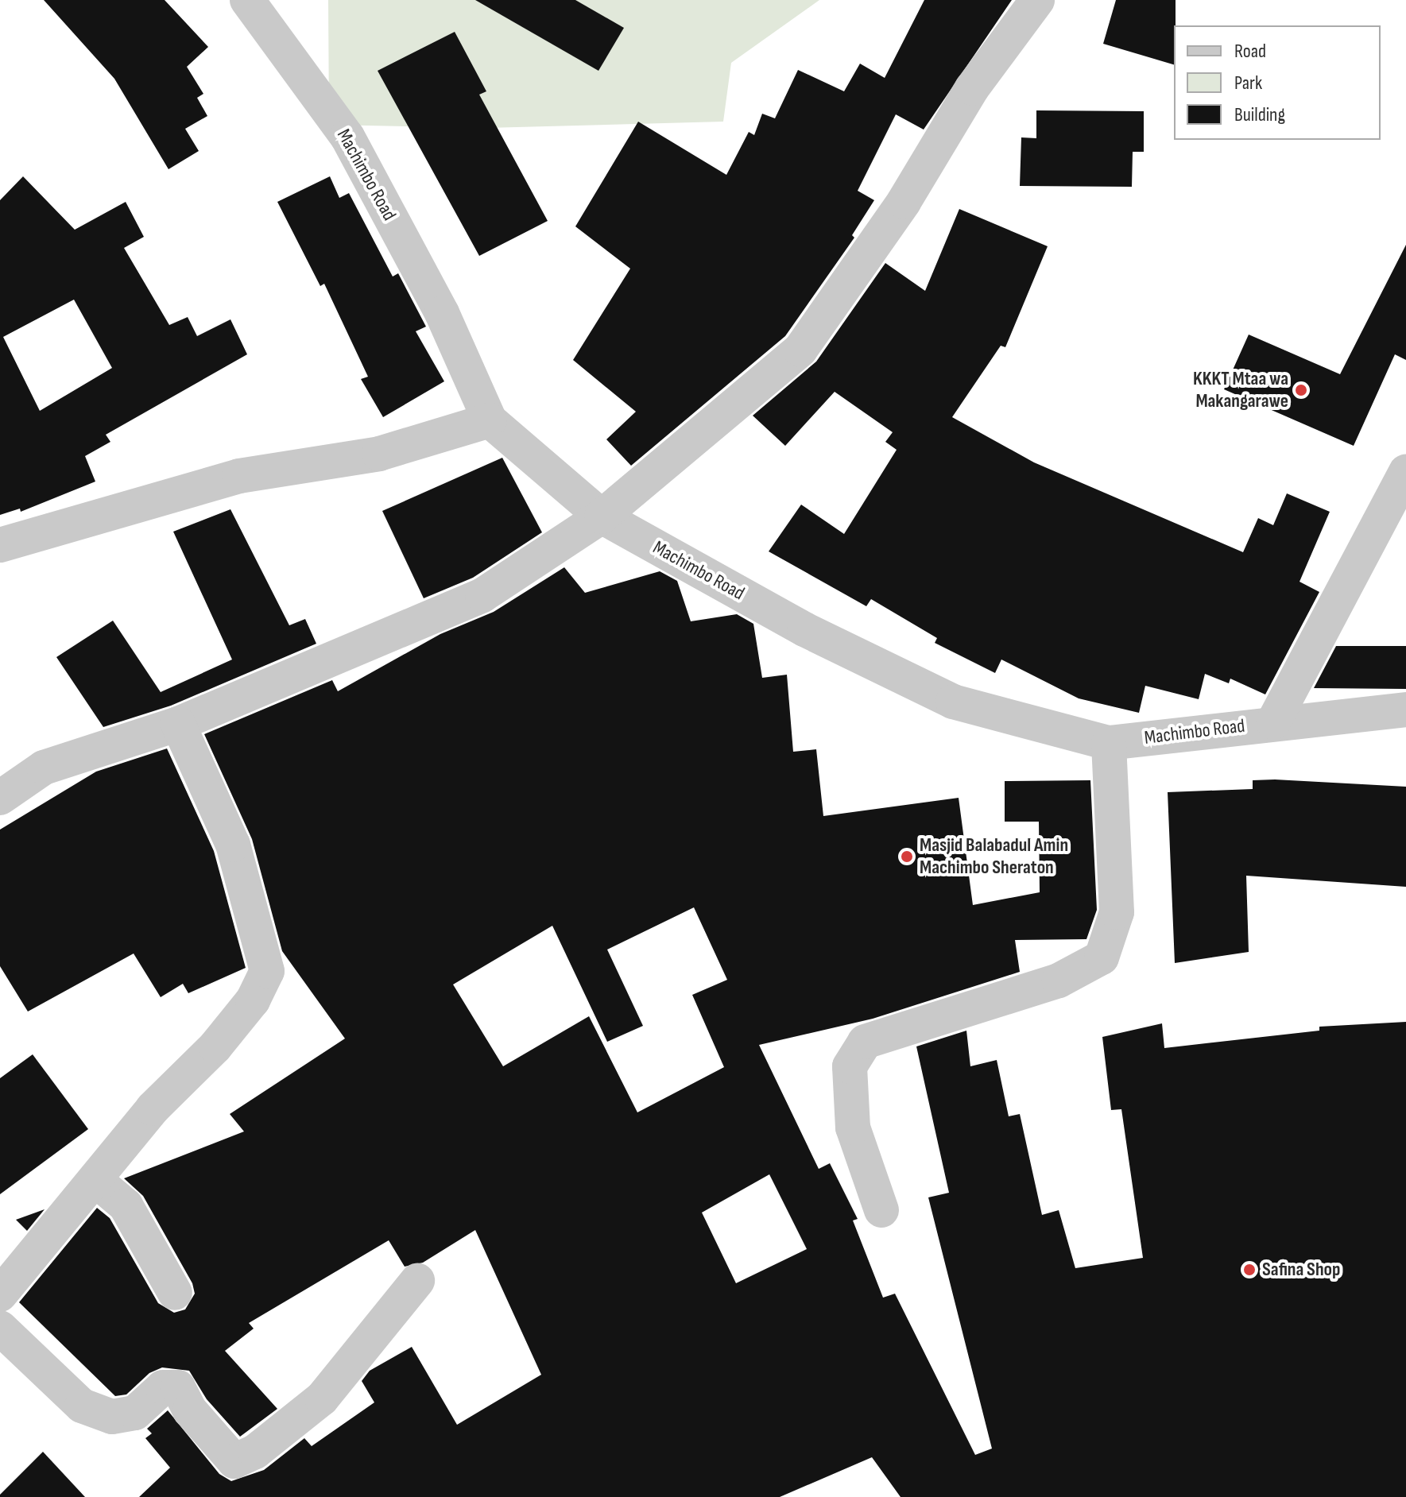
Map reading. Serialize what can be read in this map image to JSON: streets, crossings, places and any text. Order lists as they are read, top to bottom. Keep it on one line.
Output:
{"streets":{"street":["Machimbo Road"]},"places":["KKKT Mtaa wa Makangarawe","Masjid Balabadul Amin Machimbo Sheraton","Safina Shop"],"legend":["Road","Park","Building"]}
